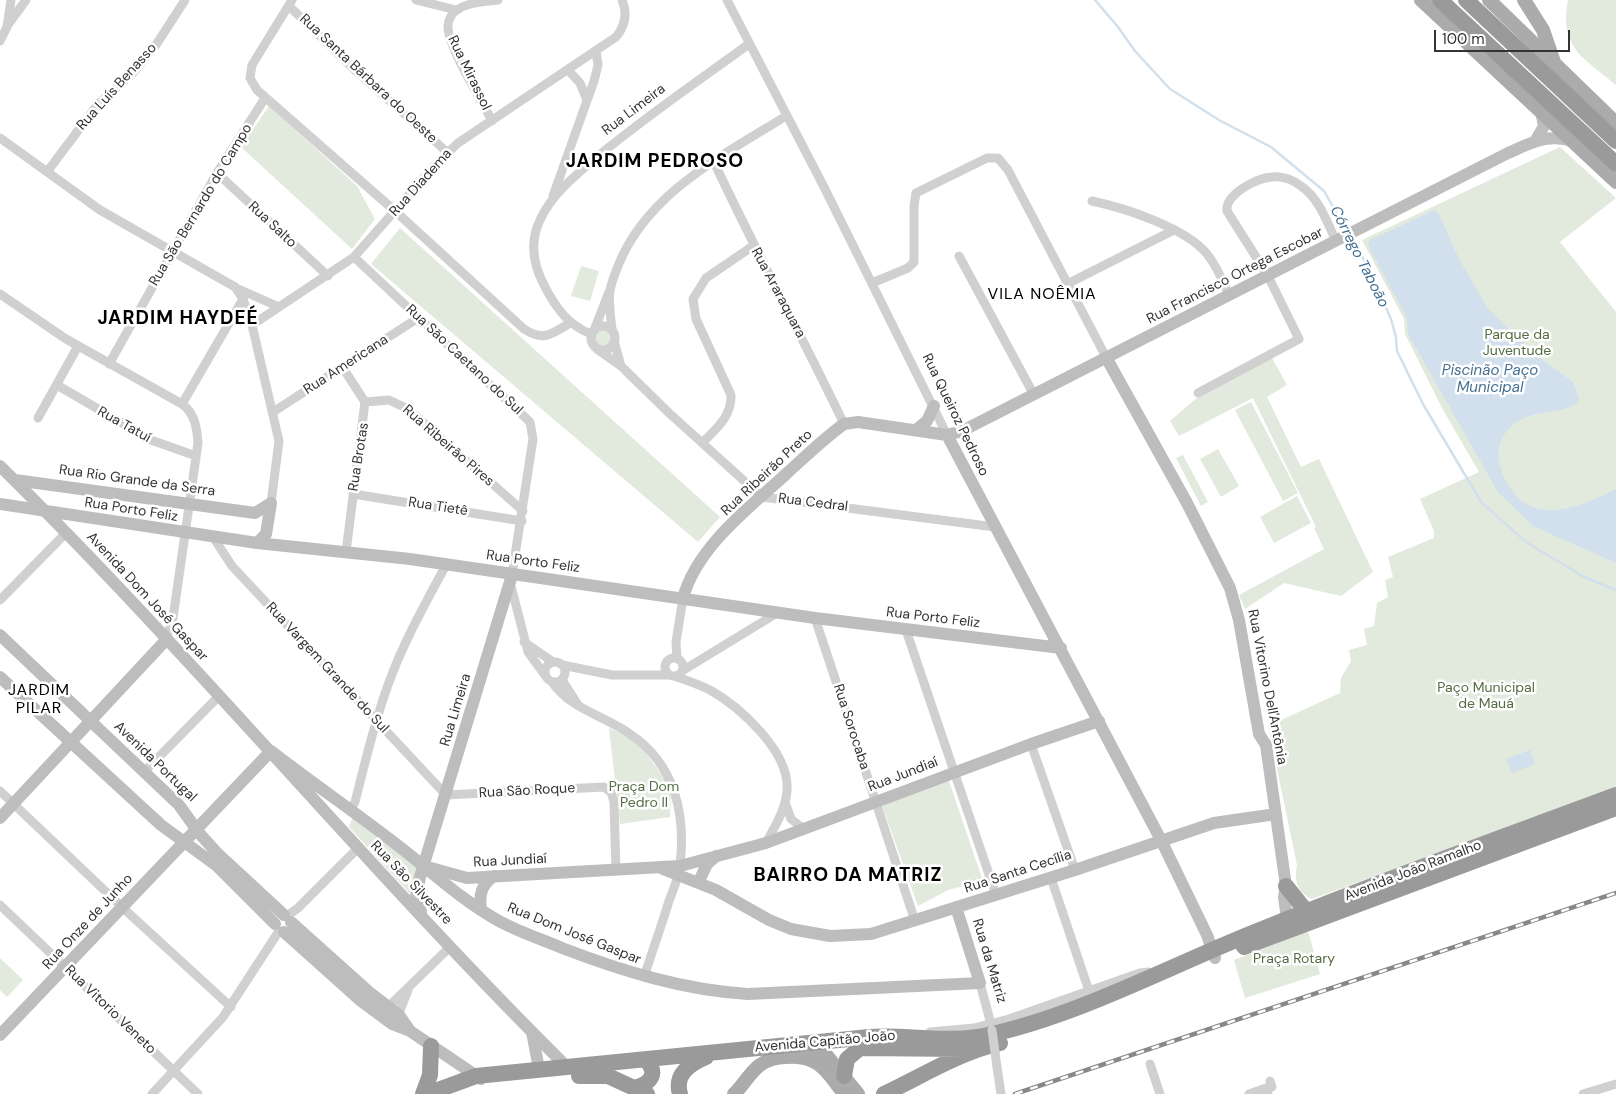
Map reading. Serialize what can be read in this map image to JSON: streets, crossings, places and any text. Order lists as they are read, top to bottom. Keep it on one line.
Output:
{"streets":{"highway":["Avenida João Ramalho","Avenida Capitão João"],"street":["Rua Mirassol","Rua Santa Bárbara do Oeste","Rua Luís Benasso","Rua Limeira","Rua Diadema","Rua São Bernardo do Campo","Rua Salto","Rua Francisco Ortega Escobar","Rua Araraquara","Rua São Caetano do Sul","Rua Americana","Rua Queiroz Pedroso","Rua Tatuí","Rua Ribeirão Pires","Rua Brotas","Rua Ribeirão Preto","Rua Rio Grande da Serra","Rua Cedral","Rua Tietê","Rua Porto Feliz","Avenida Dom José Gaspar","Rua Vargem Grande do Sul","Rua Vitorino Dell'Antônia","Rua Sorocaba","Avenida Portugal","Rua Jundiaí","Rua São Roque","Rua Santa Cecília","Rua São Silvestre","Rua Onze de Junho","Rua Dom José Gaspar","Rua da Matriz","Rua Vitorio Veneto"]},"crossings":[["Rua Mirassol","Rua Diadema"],["Rua Santa Bárbara do Oeste","Rua Diadema"],["Rua Limeira","Rua São Caetano do Sul"],["Rua Limeira","Rua Queiroz Pedroso"],["Rua Limeira","Rua Ribeirão Pires"],["Rua Limeira","Rua Cedral"],["Rua Limeira","Rua Tietê"],["Rua Limeira","Rua Porto Feliz"],["Rua Limeira","Rua Vargem Grande do Sul"],["Rua Limeira","Rua Jundiaí"],["Rua Limeira","Rua São Roque"],["Rua Limeira","Rua São Silvestre"],["Rua Limeira","Rua Dom José Gaspar"],["Rua Diadema","Rua Salto"],["Rua Diadema","Rua São Caetano do Sul"],["Rua São Bernardo do Campo","Rua Salto"],["Rua Francisco Ortega Escobar","Rua Queiroz Pedroso"],["Rua Francisco Ortega Escobar","Rua Vitorino Dell'Antônia"],["Rua Araraquara","Rua Ribeirão Preto"],["Rua São Caetano do Sul","Rua Americana"],["Rua São Caetano do Sul","Rua Ribeirão Pires"],["Rua São Caetano do Sul","Rua Tietê"],["Rua Queiroz Pedroso","Rua Cedral"],["Rua Queiroz Pedroso","Rua Porto Feliz"],["Rua Queiroz Pedroso","Rua Jundiaí"],["Rua Queiroz Pedroso","Avenida João Ramalho"],["Rua Queiroz Pedroso","Rua Santa Cecília"],["Rua Queiroz Pedroso","Avenida Capitão João"],["Rua Ribeirão Pires","Rua Brotas"],["Rua Ribeirão Pires","Rua Tietê"],["Rua Brotas","Rua Tietê"],["Rua Brotas","Rua Porto Feliz"],["Rua Ribeirão Preto","Rua Cedral"],["Rua Ribeirão Preto","Rua Porto Feliz"],["Rua Rio Grande da Serra","Avenida Dom José Gaspar"],["Rua Porto Feliz","Avenida Dom José Gaspar"],["Rua Porto Feliz","Rua Vargem Grande do Sul"],["Rua Porto Feliz","Rua Sorocaba"],["Avenida Dom José Gaspar","Rua São Silvestre"],["Avenida Dom José Gaspar","Rua Onze de Junho"],["Avenida Dom José Gaspar","Rua Dom José Gaspar"],["Rua Vargem Grande do Sul","Rua São Roque"],["Rua Vitorino Dell'Antônia","Avenida João Ramalho"],["Rua Vitorino Dell'Antônia","Rua Santa Cecília"],["Rua Sorocaba","Rua Jundiaí"],["Rua Sorocaba","Rua Santa Cecília"],["Avenida Portugal","Rua Onze de Junho"],["Avenida Portugal","Avenida Capitão João"],["Rua Jundiaí","Rua São Roque"],["Rua Jundiaí","Rua Santa Cecília"],["Rua Jundiaí","Rua Dom José Gaspar"],["Avenida João Ramalho","Avenida Capitão João"],["Rua Santa Cecília","Rua da Matriz"],["Rua São Silvestre","Rua Onze de Junho"],["Rua São Silvestre","Rua Dom José Gaspar"],["Rua São Silvestre","Avenida Capitão João"],["Rua Onze de Junho","Rua Dom José Gaspar"],["Rua Onze de Junho","Rua Vitorio Veneto"],["Rua Dom José Gaspar","Rua da Matriz"]],"districts":["JARDIM PEDROSO","VILA NOÊMIA","JARDIM HAYDEÉ","JARDIM PILAR","BAIRRO DA MATRIZ"],"water":["Córrego Taboão","Piscinão Paço Municipal"],"parks":["Parque da Juventude","Paço Municipal de Mauá","Praça Dom Pedro II","Praça Rotary"],"scale_bar":"100 m"}
